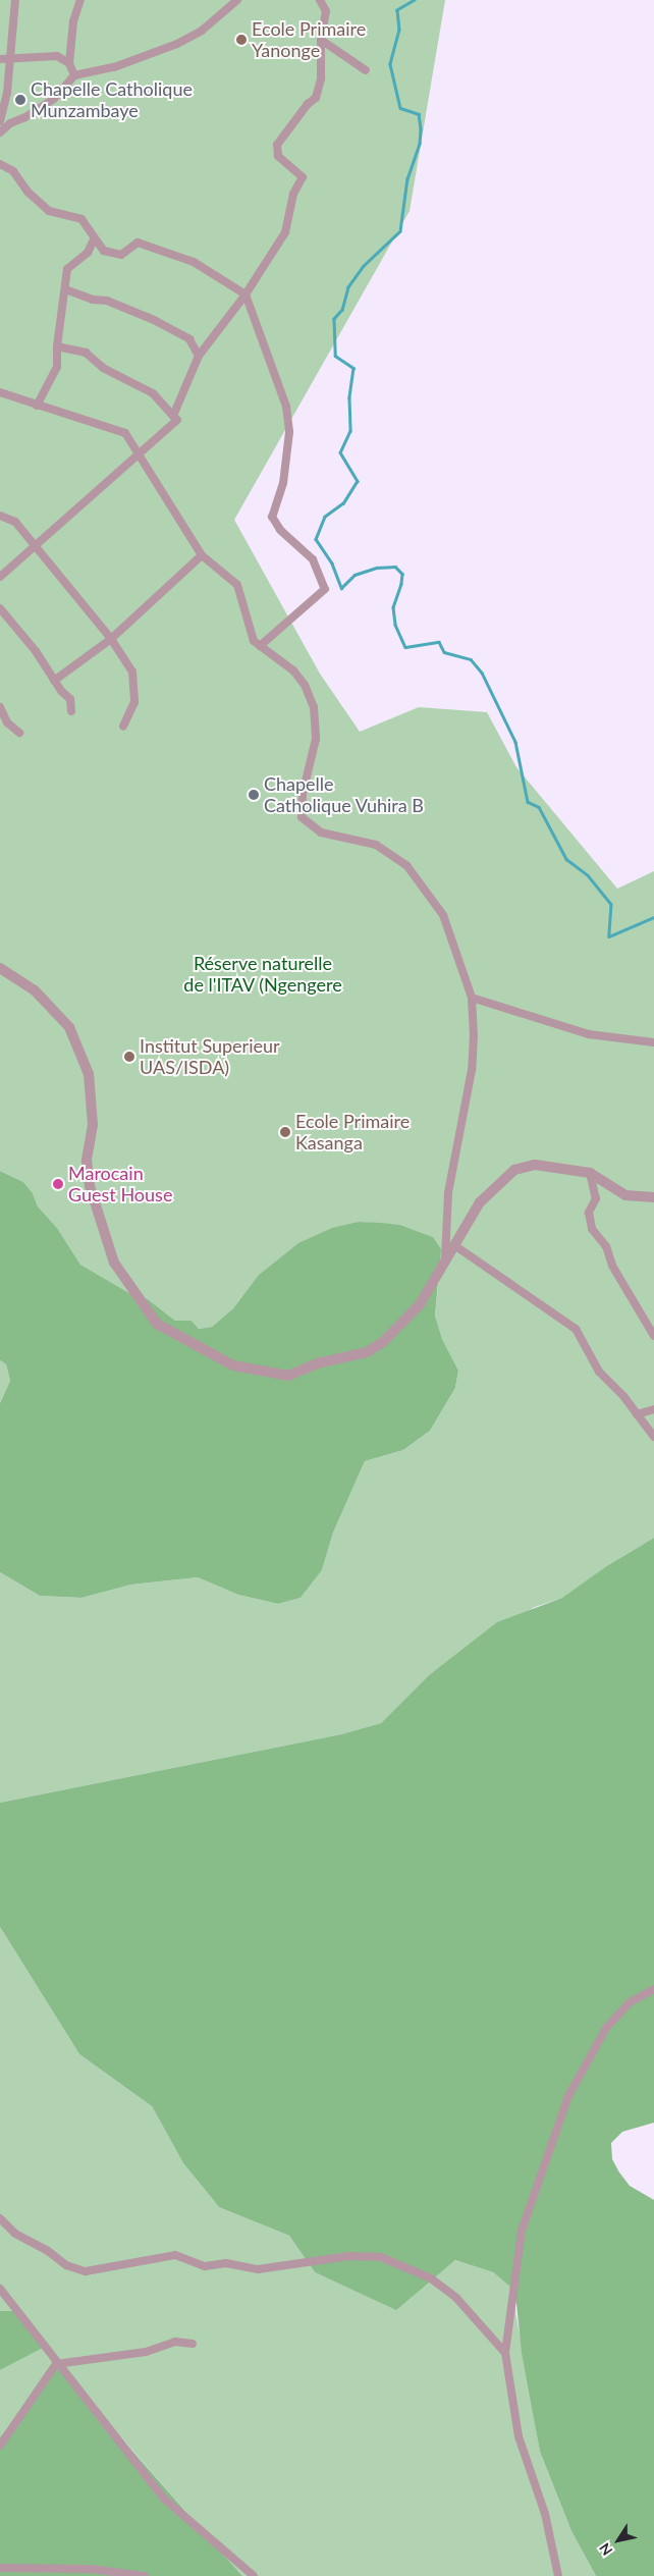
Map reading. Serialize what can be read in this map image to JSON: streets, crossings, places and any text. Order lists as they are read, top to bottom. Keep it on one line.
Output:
{"parks":["Réserve naturelle de l'ITAV (Ngengere"],"places":["Ecole Primaire Yanonge","Chapelle Catholique Munzambaye","Chapelle Catholique Vuhira B","Institut Superieur UAS/ISDA)","Ecole Primaire Kasanga","Marocain Guest House"],"north":"bottom left"}
